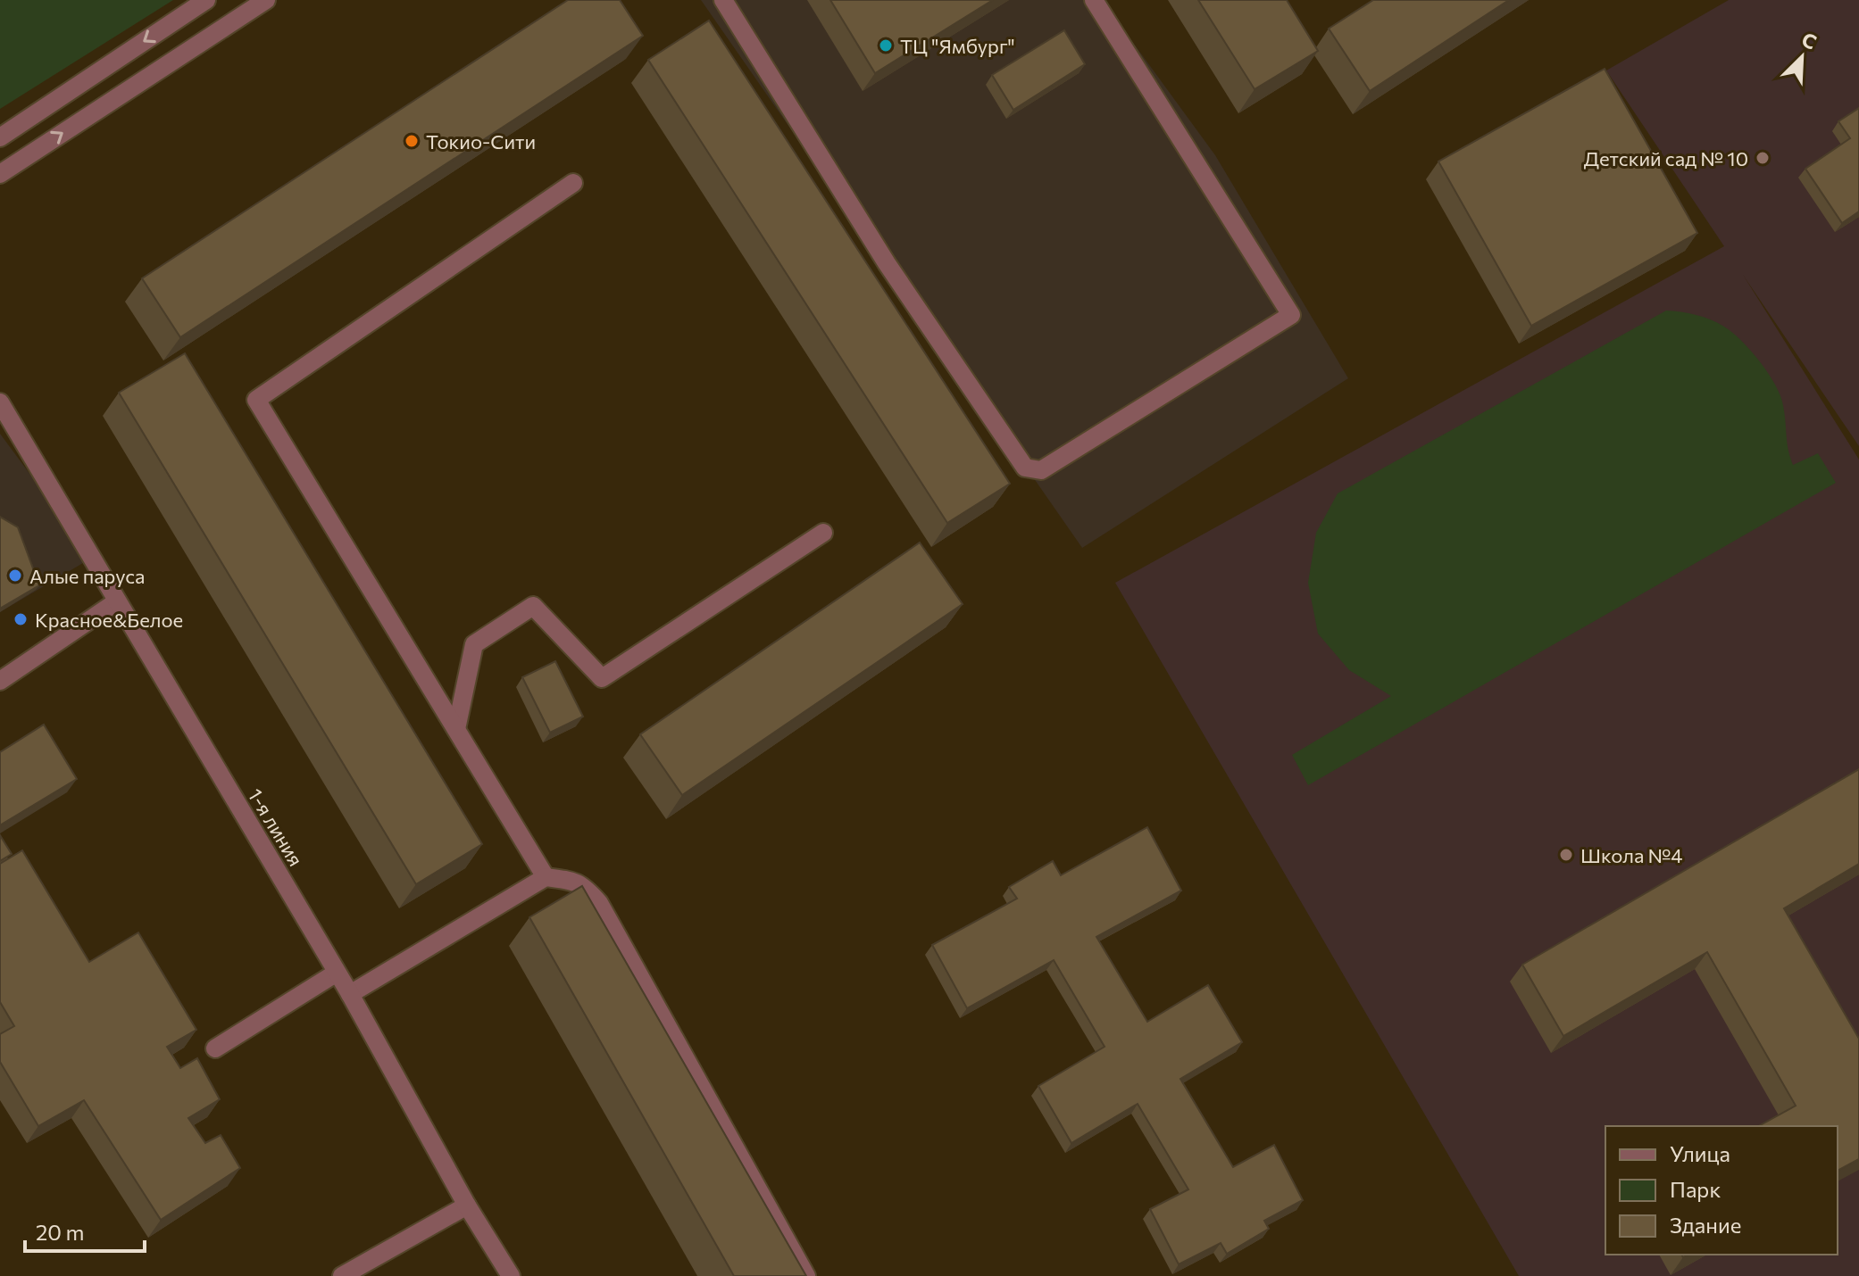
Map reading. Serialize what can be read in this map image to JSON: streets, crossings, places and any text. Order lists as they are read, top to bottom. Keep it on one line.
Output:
{"streets":{"street":["1-я линия"]},"places":["ТЦ \"Ямбург\"","Токио-Сити","Детский сад № 10","Алые паруса","Красное&Белое","Школа №4"],"legend":["Улица","Парк","Здание"],"scale_bar":"20 m","north":"top right"}
